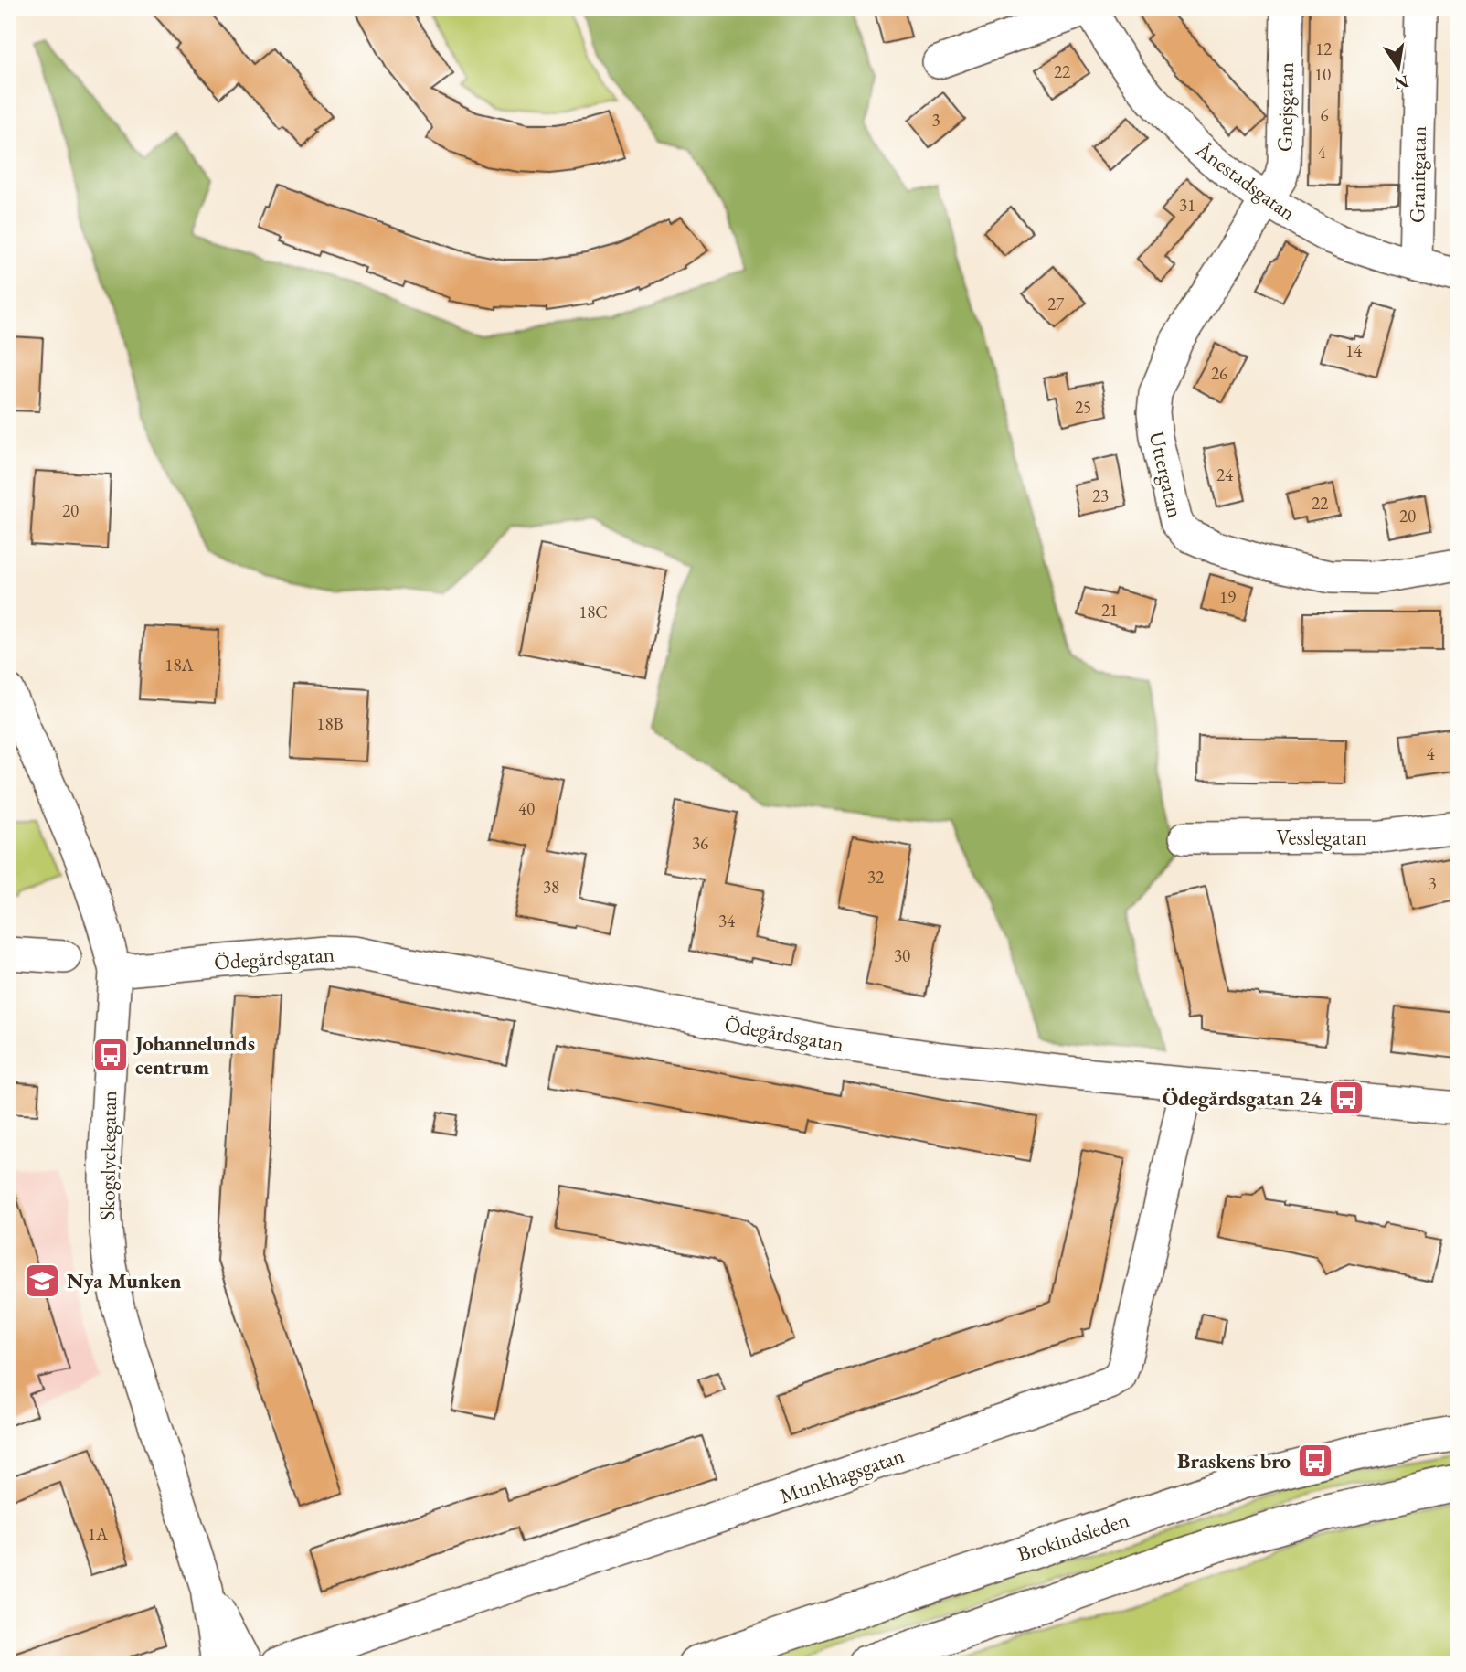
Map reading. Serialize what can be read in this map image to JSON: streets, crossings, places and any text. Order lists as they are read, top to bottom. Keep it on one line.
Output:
{"streets":{"main road":["Brokindsleden"],"street":["Gnejsgatan","Granitgatan","Ånestadsgatan","Uttergatan","Vesslegatan","Ödegårdsgatan","Skogslyckegatan","Munkhagsgatan"]},"crossings":[["Gnejsgatan","Ånestadsgatan"],["Gnejsgatan","Uttergatan"],["Granitgatan","Ånestadsgatan"],["Ånestadsgatan","Uttergatan"],["Ödegårdsgatan","Skogslyckegatan"],["Ödegårdsgatan","Munkhagsgatan"]],"places":{"bus stop":["Johannelunds centrum","Ödegårdsgatan 24","Braskens bro"],"school or university":["Nya Munken"]},"house_numbers":["12","22","10","6","3","4","31","27","14","26","25","24","23","22","20","20","19","21","18C","18A","18B","4","40","36","32","3","38","34","30","1A"],"north":"bottom"}
